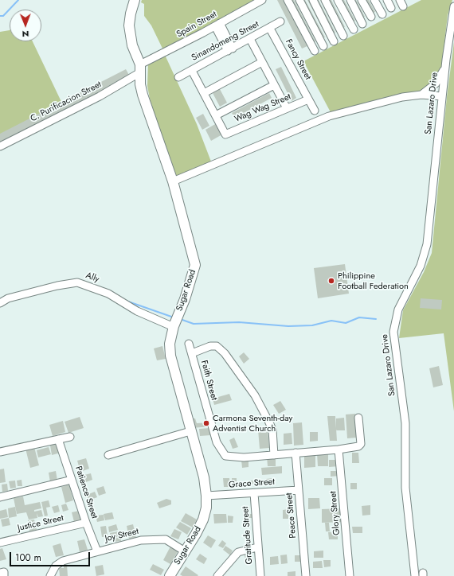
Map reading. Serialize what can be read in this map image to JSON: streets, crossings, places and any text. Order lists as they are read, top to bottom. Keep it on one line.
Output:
{"streets":{"main road":["Sugar Road"],"street":["Spain Street","Sinandomeng Street","Fancy Street","C. Purificacion Street","San Lazaro Drive","Wag Wag Street","Ally","Faith Street","Grace Street","Patience Street","Glory Street","Peace Street","Justice Street","Joy Street","Gratitude Street"]},"crossings":[["Spain Street","C. Purificacion Street"],["Spain Street","Sugar Road"],["Sinandomeng Street","Fancy Street"],["Fancy Street","Wag Wag Street"],["C. Purificacion Street","Sugar Road"],["Ally","Sugar Road"],["Sugar Road","Grace Street"],["Sugar Road","Joy Street"],["Faith Street","Glory Street"],["Faith Street","Peace Street"],["Grace Street","Peace Street"],["Grace Street","Gratitude Street"],["Patience Street","Justice Street"],["Patience Street","Joy Street"]],"places":["Philippine Football Federation","Carmona Seventh-day Adventist Church"],"scale_bar":"100 m","north":"bottom"}
